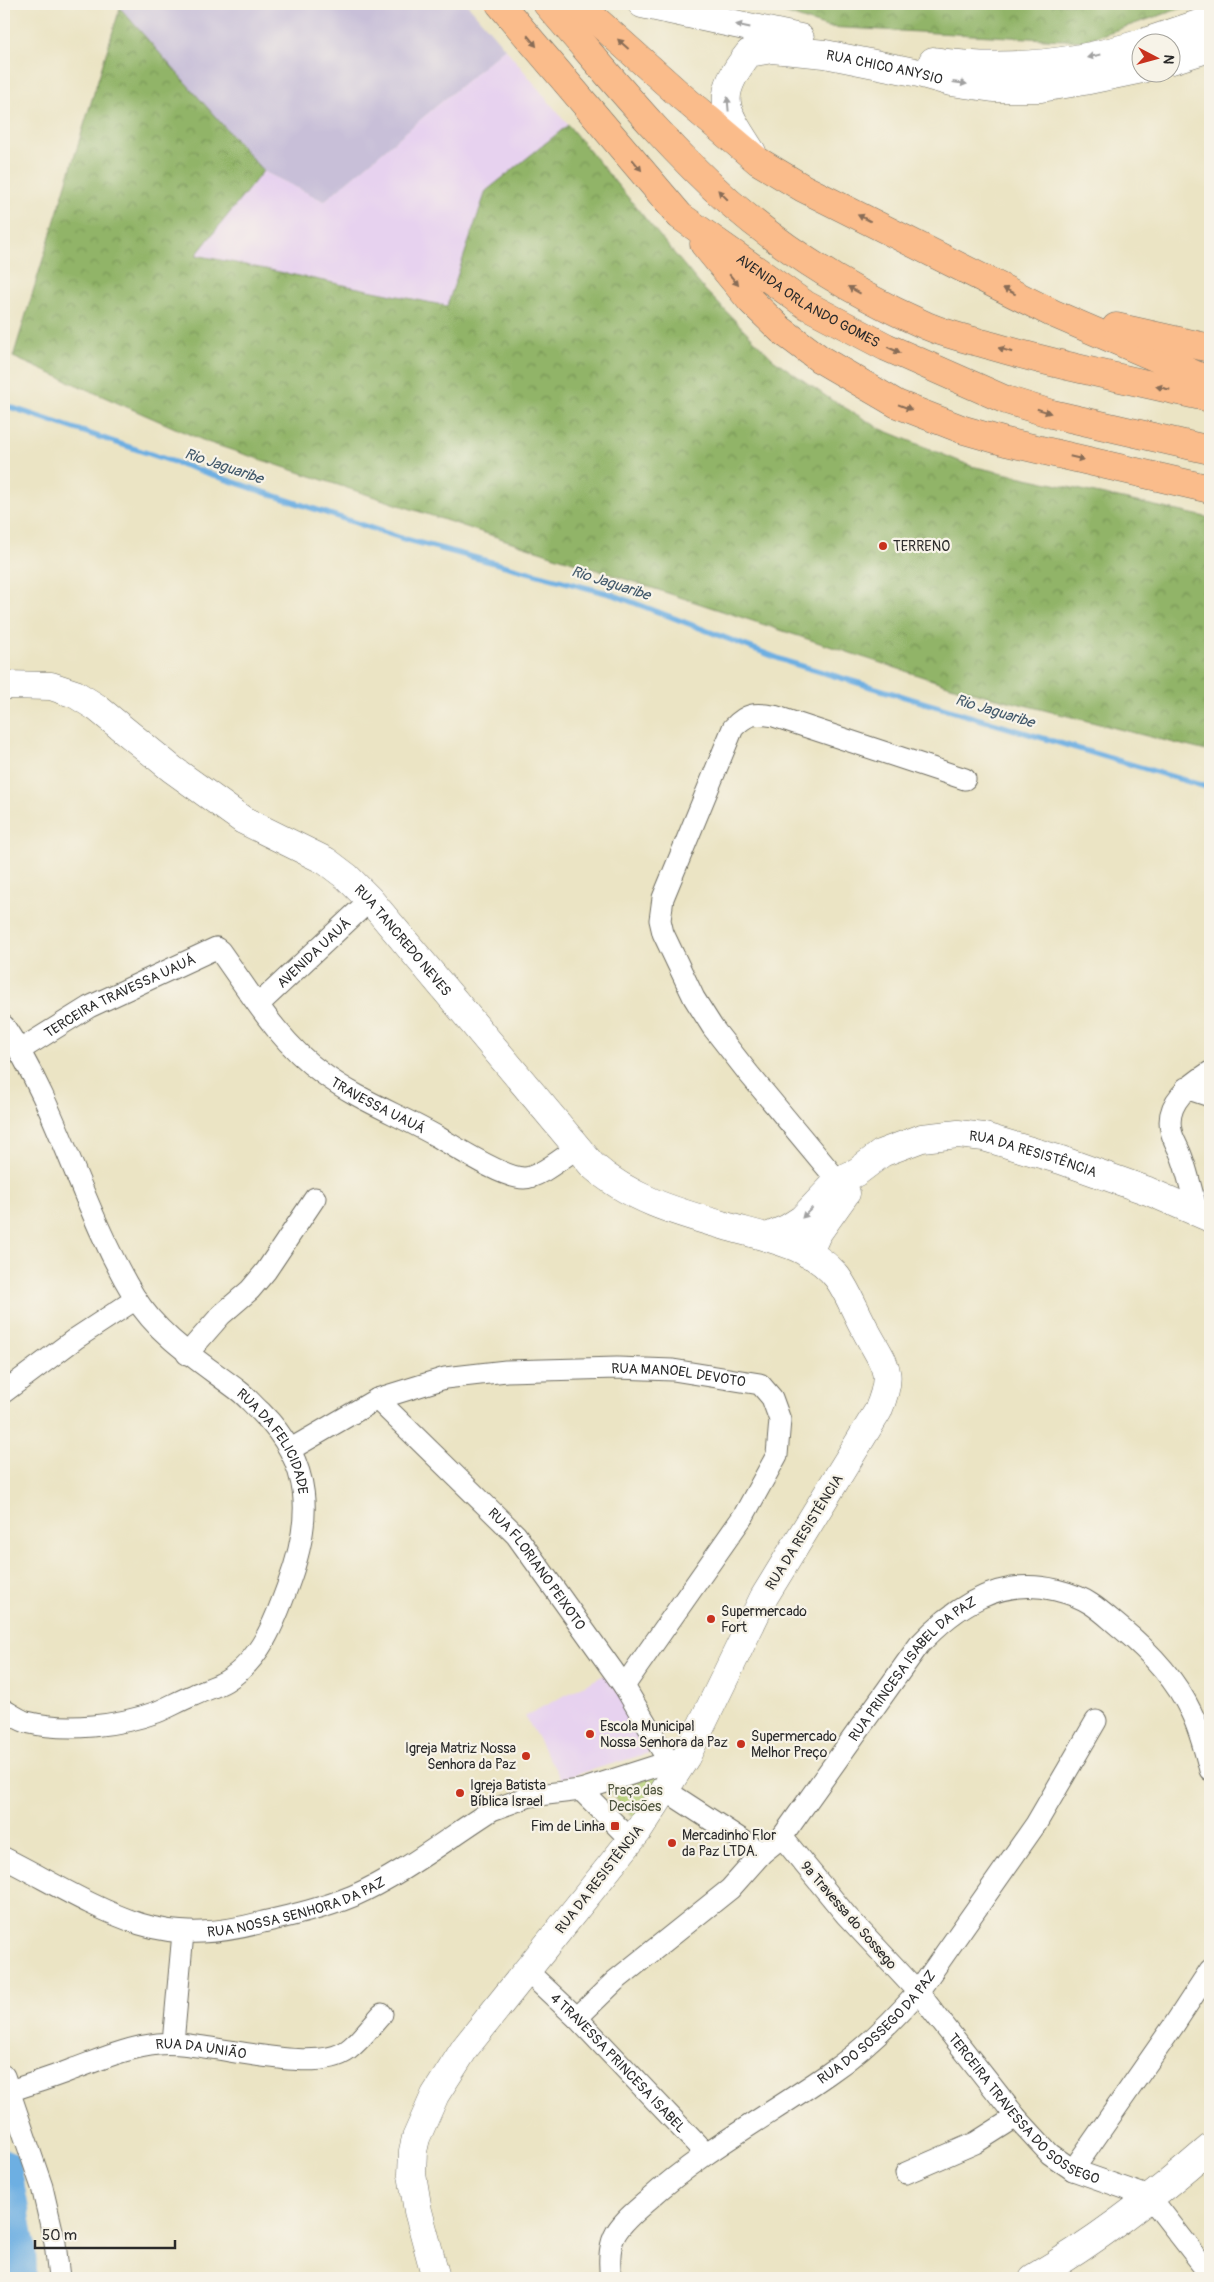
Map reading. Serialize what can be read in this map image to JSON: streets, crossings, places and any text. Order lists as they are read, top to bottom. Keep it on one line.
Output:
{"streets":{"main road":["AVENIDA ORLANDO GOMES"],"street":["RUA CHICO ANYSIO","RUA TANCREDO NEVES","AVENIDA UAUÁ","TERCEIRA TRAVESSA UAUÁ","TRAVESSA UAUÁ","RUA DA RESISTÊNCIA","RUA MANOEL DEVOTO","RUA DA FELICIDADE","RUA FLORIANO PEIXOTO","RUA PRINCESA ISABEL DA PAZ","RUA NOSSA SENHORA DA PAZ","9ª Travessa do Sossego","RUA DO SOSSEGO DA PAZ","RUA DA UNIÃO","4 TRAVESSA PRINCESA ISABEL","TERCEIRA TRAVESSA DO SOSSEGO"]},"crossings":[["RUA TANCREDO NEVES","AVENIDA UAUÁ"],["RUA TANCREDO NEVES","TRAVESSA UAUÁ"],["RUA TANCREDO NEVES","RUA DA RESISTÊNCIA"],["AVENIDA UAUÁ","TRAVESSA UAUÁ"],["TERCEIRA TRAVESSA UAUÁ","TRAVESSA UAUÁ"],["TERCEIRA TRAVESSA UAUÁ","RUA DA FELICIDADE"],["RUA DA RESISTÊNCIA","RUA FLORIANO PEIXOTO"],["RUA DA RESISTÊNCIA","RUA NOSSA SENHORA DA PAZ"],["RUA DA RESISTÊNCIA","4 TRAVESSA PRINCESA ISABEL"],["RUA MANOEL DEVOTO","RUA DA FELICIDADE"],["RUA MANOEL DEVOTO","RUA FLORIANO PEIXOTO"],["RUA FLORIANO PEIXOTO","RUA NOSSA SENHORA DA PAZ"],["RUA PRINCESA ISABEL DA PAZ","9ª Travessa do Sossego"],["RUA PRINCESA ISABEL DA PAZ","4 TRAVESSA PRINCESA ISABEL"],["9ª Travessa do Sossego","RUA DO SOSSEGO DA PAZ"],["9ª Travessa do Sossego","TERCEIRA TRAVESSA DO SOSSEGO"],["RUA DO SOSSEGO DA PAZ","4 TRAVESSA PRINCESA ISABEL"],["RUA DO SOSSEGO DA PAZ","TERCEIRA TRAVESSA DO SOSSEGO"]],"water":["Rio Jaguaribe"],"parks":["Praça das Decisões"],"places":{"other":["TERRENO","Supermercado Fort","Escola Municipal Nossa Senhora da Paz","Supermercado Melhor Preço","Igreja Matriz Nossa Senhora da Paz","Igreja Batista Bíblica Israel","Mercadinho Flor da Paz LTDA."],"transit":["Fim de Linha"]},"scale_bar":"50 m","north":"right"}
